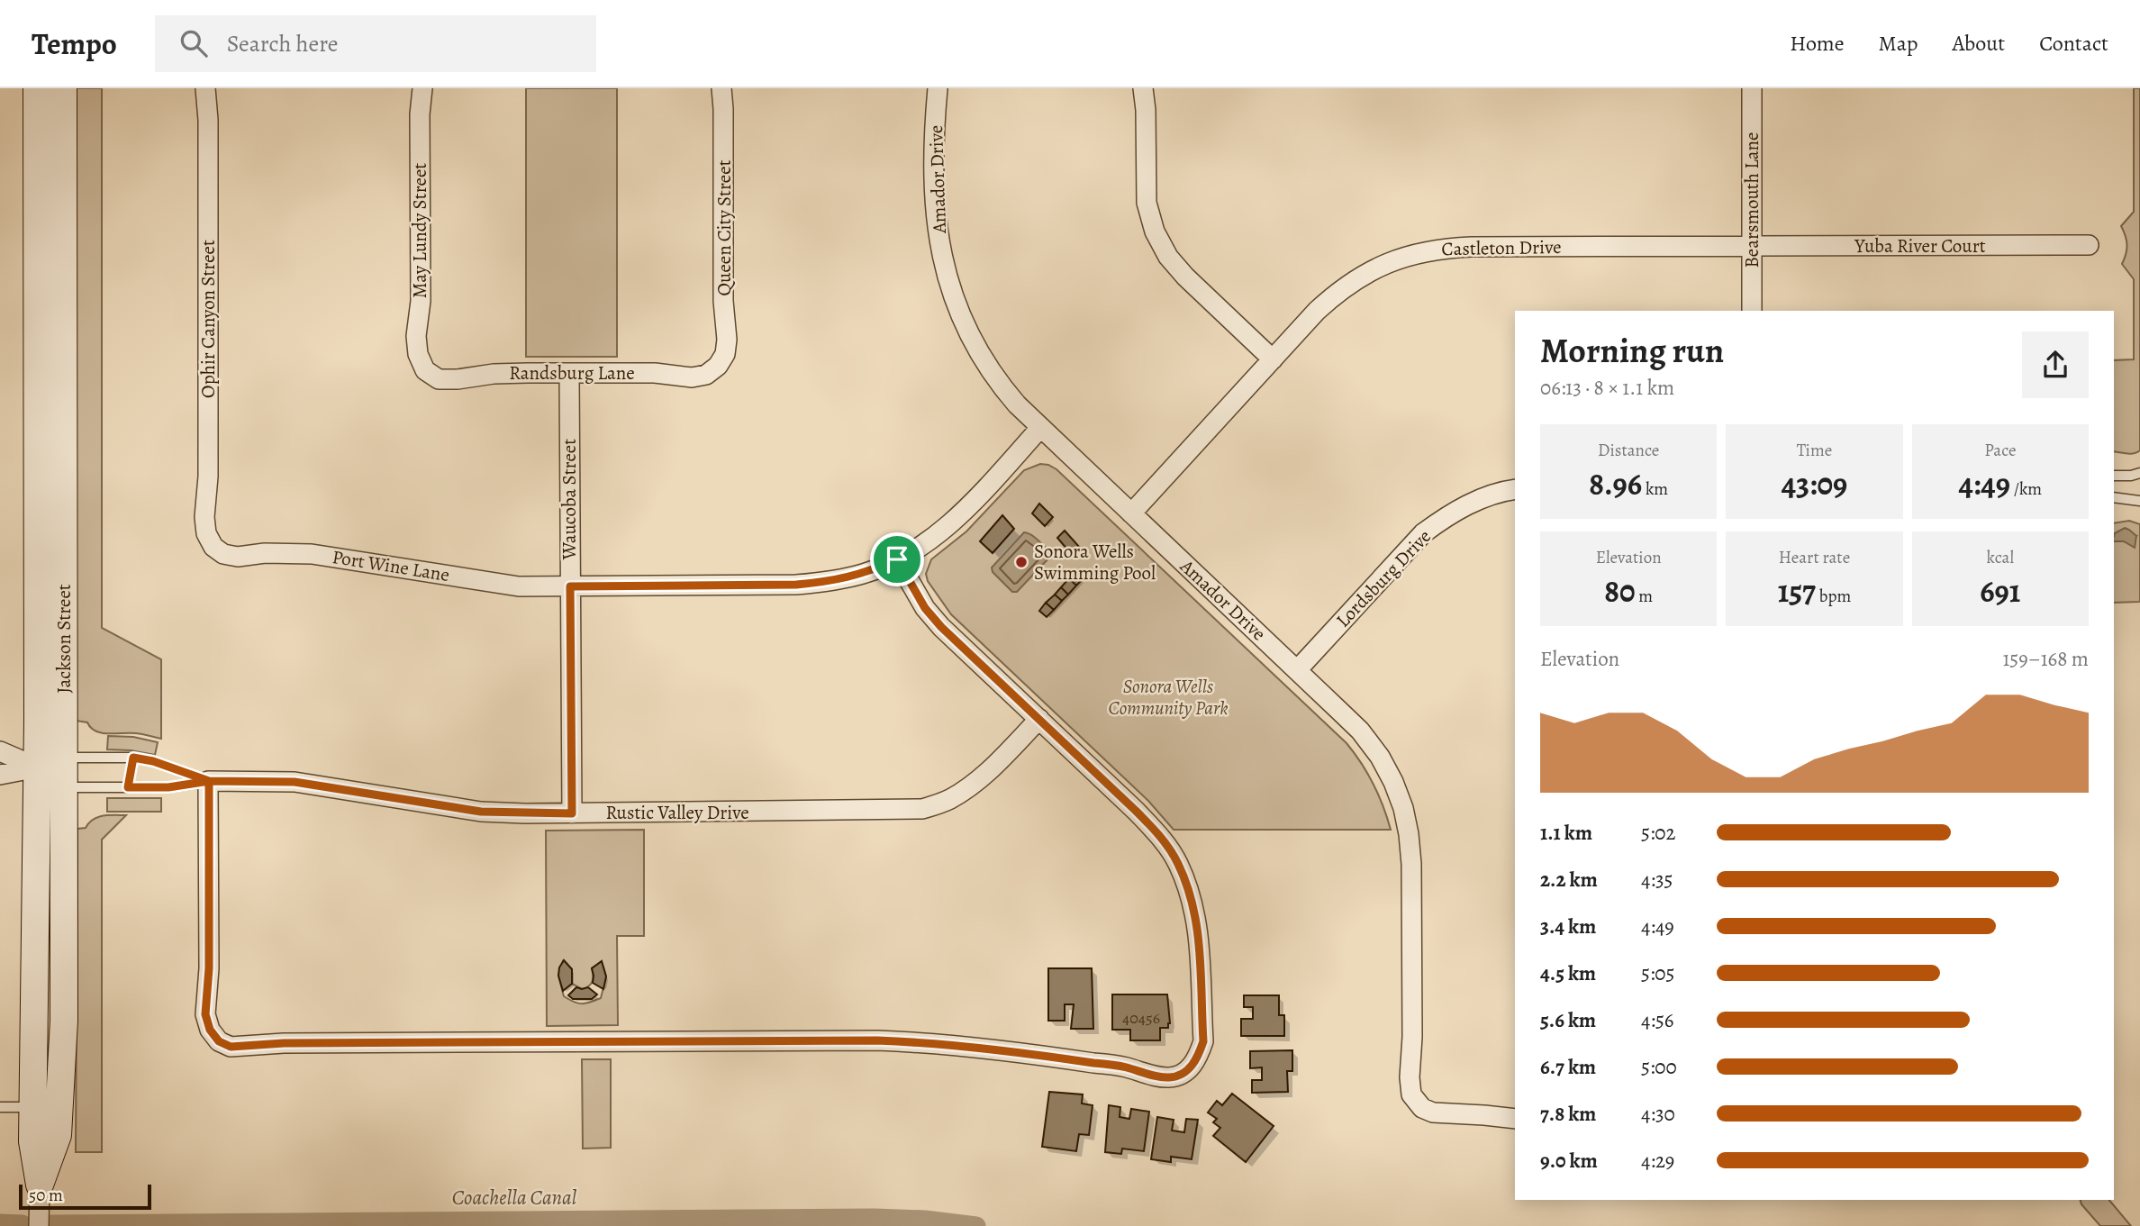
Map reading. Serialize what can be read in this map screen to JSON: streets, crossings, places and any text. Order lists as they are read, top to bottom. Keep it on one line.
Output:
{"streets":{"street":["Amador Drive","Bearsmouth Lane","Queen City Street","May Lundy Street","Yuba River Court","Castleton Drive","Ophir Canyon Street","Randsburg Lane","Waucoba Street","Port Wine Lane","Lordsburg Drive","Jackson Street","Rustic Valley Drive"]},"crossings":[["Amador Drive","Castleton Drive"],["Amador Drive","Port Wine Lane"],["Amador Drive","Lordsburg Drive"],["Bearsmouth Lane","Yuba River Court"],["Bearsmouth Lane","Castleton Drive"],["Queen City Street","Randsburg Lane"],["May Lundy Street","Randsburg Lane"],["Yuba River Court","Castleton Drive"],["Ophir Canyon Street","Port Wine Lane"],["Randsburg Lane","Waucoba Street"],["Waucoba Street","Port Wine Lane"],["Waucoba Street","Rustic Valley Drive"],["Jackson Street","Rustic Valley Drive"]],"water":["Coachella Canal"],"parks":["Sonora Wells Community Park"],"places":["Sonora Wells Swimming Pool"],"house_numbers":["40456"],"scale_bar":"50 m","page":{"header":"Tempo","search":"Search here","nav":["Home","Map","About","Contact"],"heading":["Morning run","06:13 · 8 × 1.1 km"],"stats":[["Distance","8.96 km"],["Time","43:09"],["Pace","4:49 /km"],["Elevation","80 m"],["Heart rate","157 bpm"],["kcal","691"]],"chart":["Elevation","159–168 m"],"list":[{"name":"1.1 km","note":"5:02"},{"name":"2.2 km","note":"4:35"},{"name":"3.4 km","note":"4:49"},{"name":"4.5 km","note":"5:05"},{"name":"5.6 km","note":"4:56"},{"name":"6.7 km","note":"5:00"},{"name":"7.8 km","note":"4:30"},{"name":"9.0 km","note":"4:29"}],"scale":"50 m"}}
